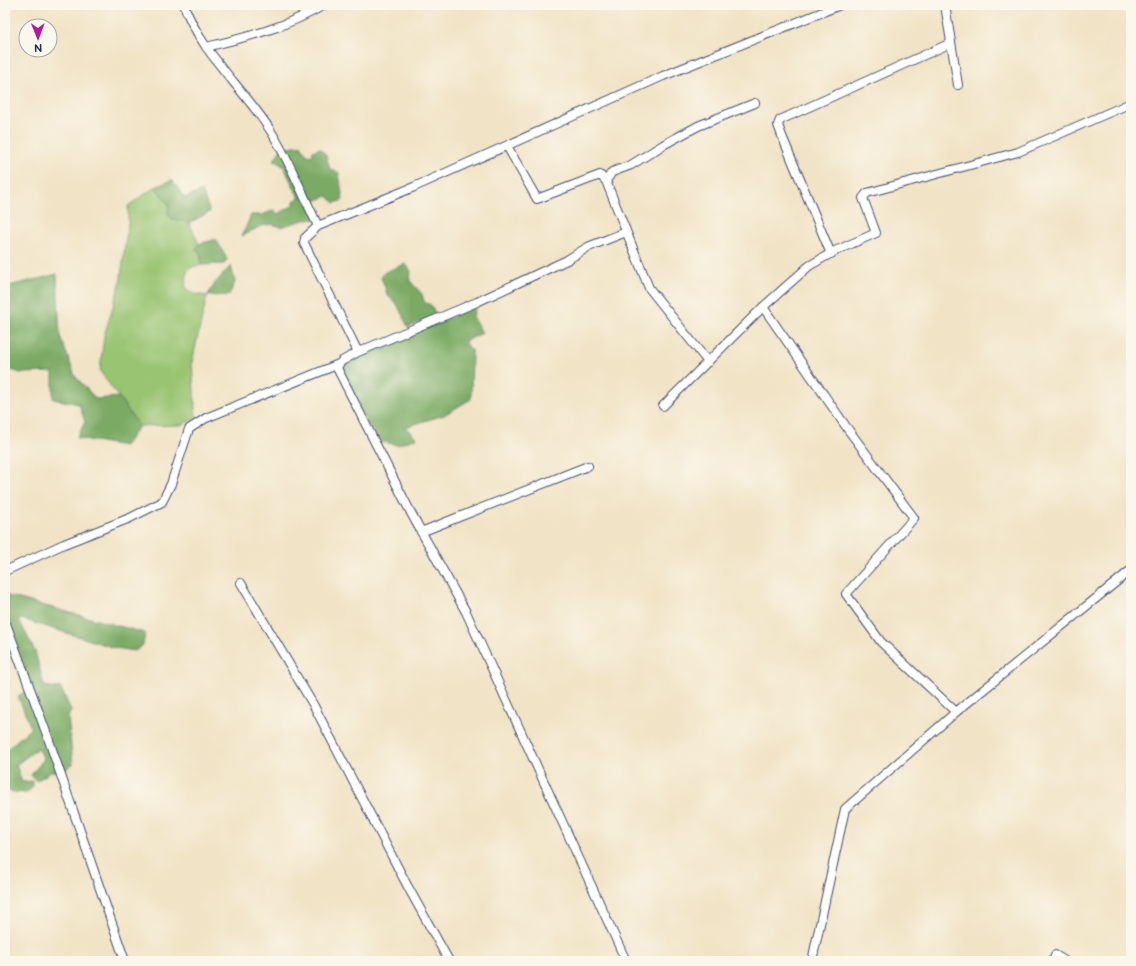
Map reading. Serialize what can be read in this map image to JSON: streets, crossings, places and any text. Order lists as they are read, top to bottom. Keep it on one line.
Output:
{"north":"bottom"}
